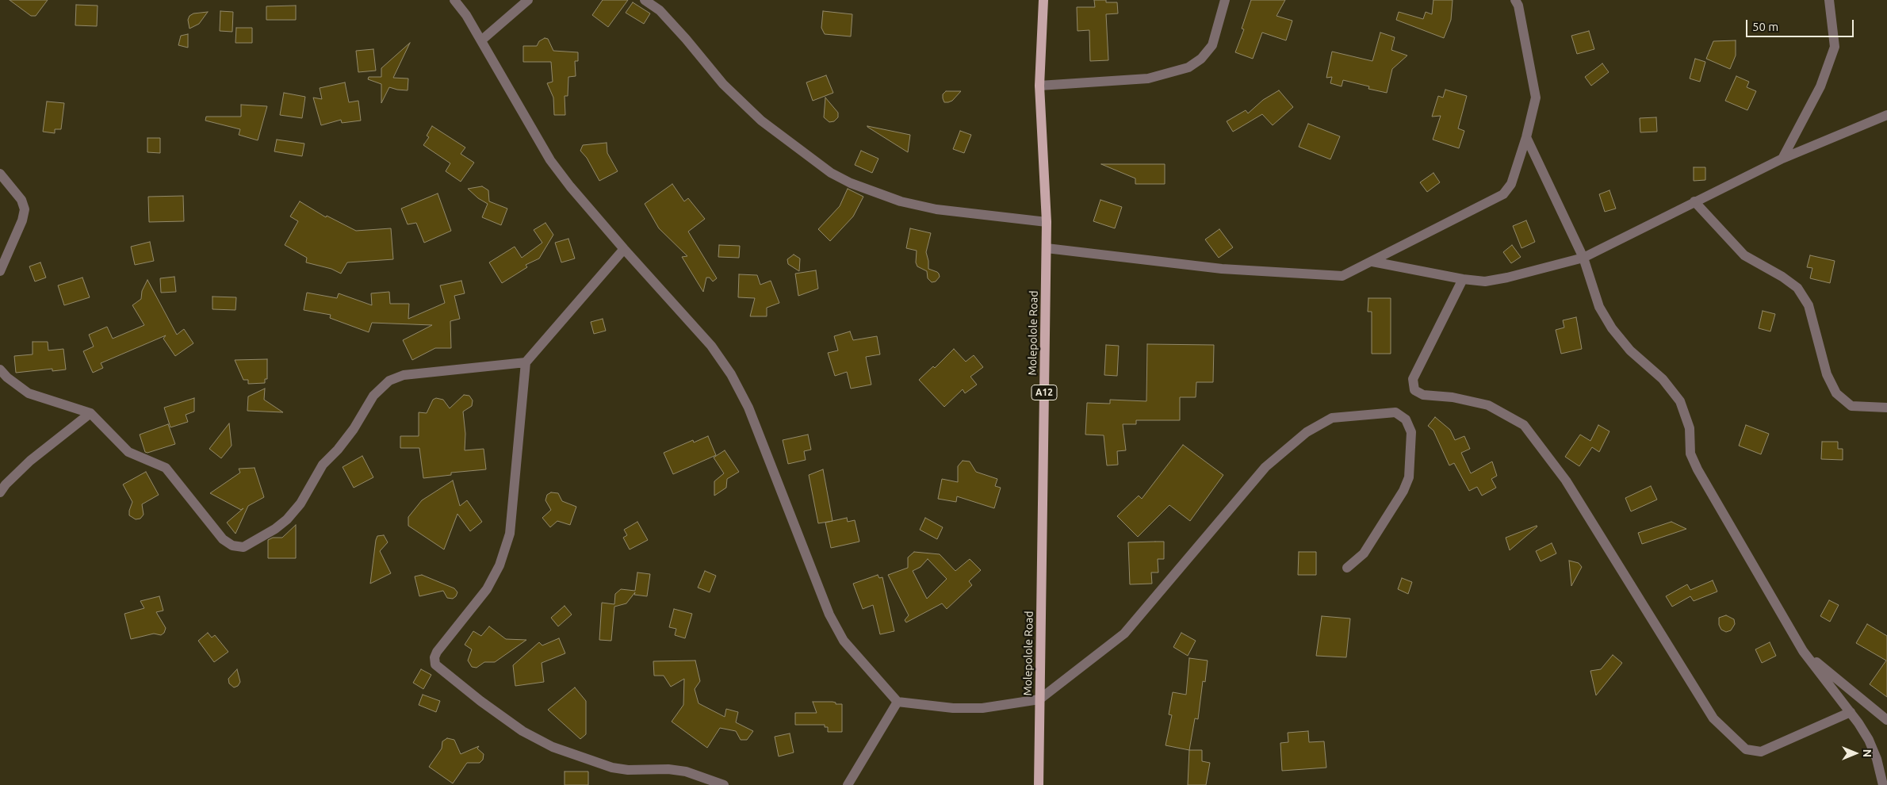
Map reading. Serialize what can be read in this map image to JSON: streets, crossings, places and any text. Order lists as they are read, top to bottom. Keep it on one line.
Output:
{"streets":{"main road":["Molepolole Road","A12"]},"scale_bar":"50 m","north":"right"}
